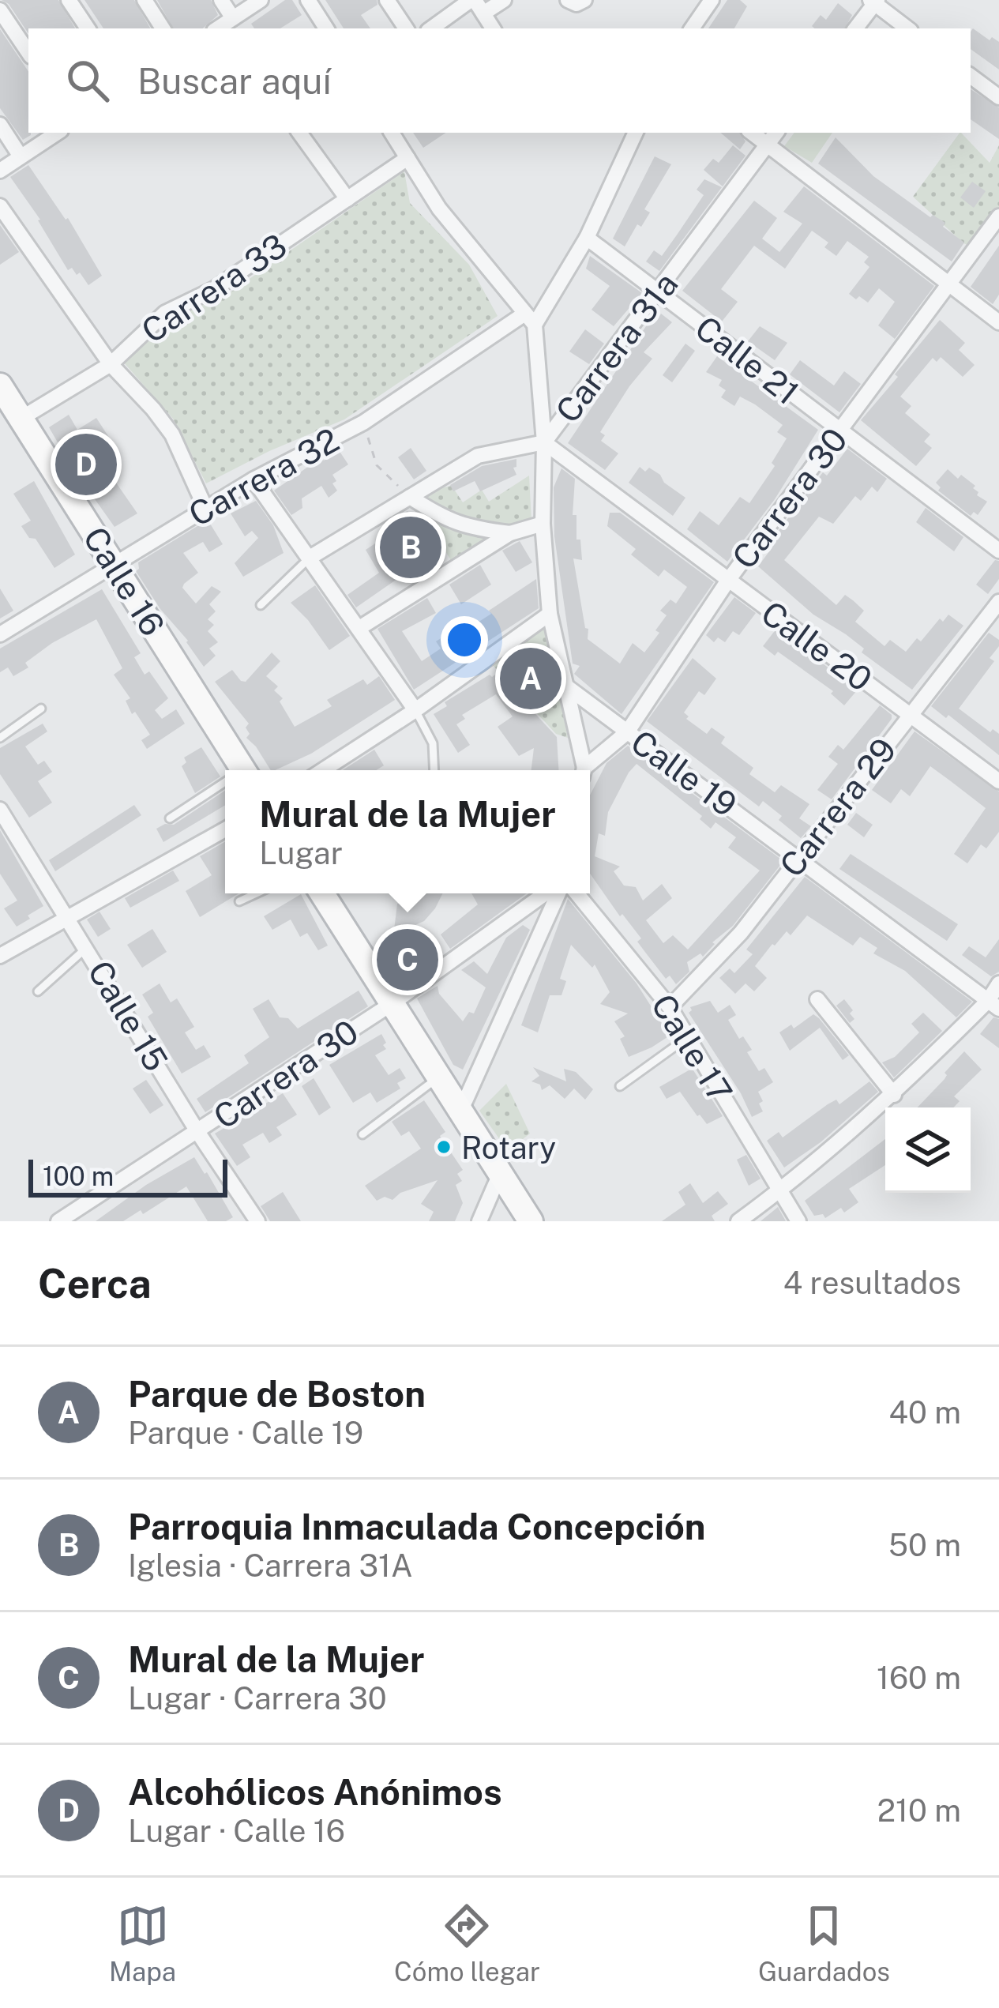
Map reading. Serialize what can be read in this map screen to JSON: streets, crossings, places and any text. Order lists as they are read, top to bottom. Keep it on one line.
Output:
{"streets":{"highway":["Calle 16"],"street":["Carrera 33","Carrera 31a","Calle 21","Carrera 32","Carrera 30","Calle 20","Calle 19","Carrera 29","Calle 15","Calle 17"]},"crossings":[["Carrera 33","Calle 16"],["Carrera 31a","Calle 21"],["Carrera 31a","Calle 20"],["Calle 21","Carrera 32"],["Calle 21","Carrera 30"],["Carrera 32","Calle 16"],["Carrera 30","Calle 20"],["Carrera 30","Calle 19"],["Carrera 30","Calle 15"],["Calle 20","Carrera 29"],["Calle 19","Carrera 29"],["Carrera 29","Calle 17"]],"places":["Rotary"],"scale_bar":"100 m","page":{"search":"Buscar aquí","pins":["D","B","A","C"],"popup":["Mural de la Mujer","Lugar"],"scale":"100 m","heading":["Cerca","4 resultados"],"list":[{"mark":"A","name":"Parque de Boston","note":"Parque · Calle 19","value":"40 m"},{"mark":"B","name":"Parroquia Inmaculada Concepción","note":"Iglesia · Carrera 31A","value":"50 m"},{"mark":"C","name":"Mural de la Mujer","note":"Lugar · Carrera 30","value":"160 m"},{"mark":"D","name":"Alcohólicos Anónimos","note":"Lugar · Calle 16","value":"210 m"}],"nav":["Mapa","Cómo llegar","Guardados"]}}
